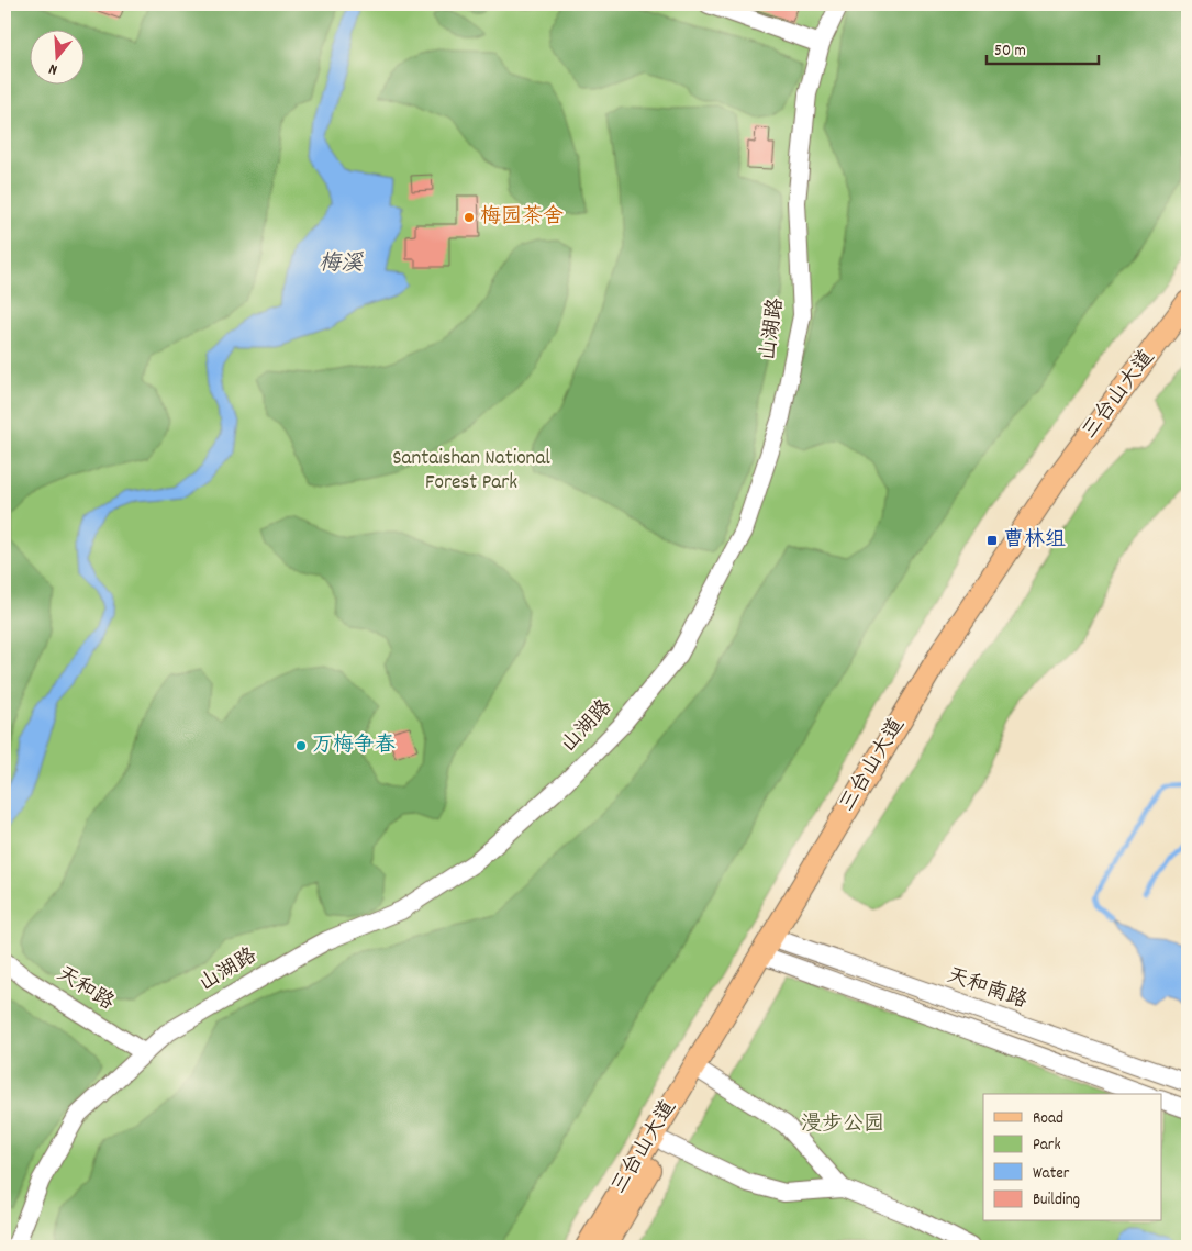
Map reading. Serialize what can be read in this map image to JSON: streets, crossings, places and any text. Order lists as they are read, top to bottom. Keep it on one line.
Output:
{"streets":{"main road":["三台山大道"],"street":["山湖路","天和路","天和南路"]},"crossings":[["山湖路","天和路"],["三台山大道","天和南路"]],"water":["梅溪"],"parks":["Santaishan National Forest Park","漫步公园"],"places":{"other":["梅园茶舍","万梅争春"],"transit":["曹林组"]},"legend":["Road","Park","Water","Building"],"scale_bar":"50 m","north":"bottom"}
